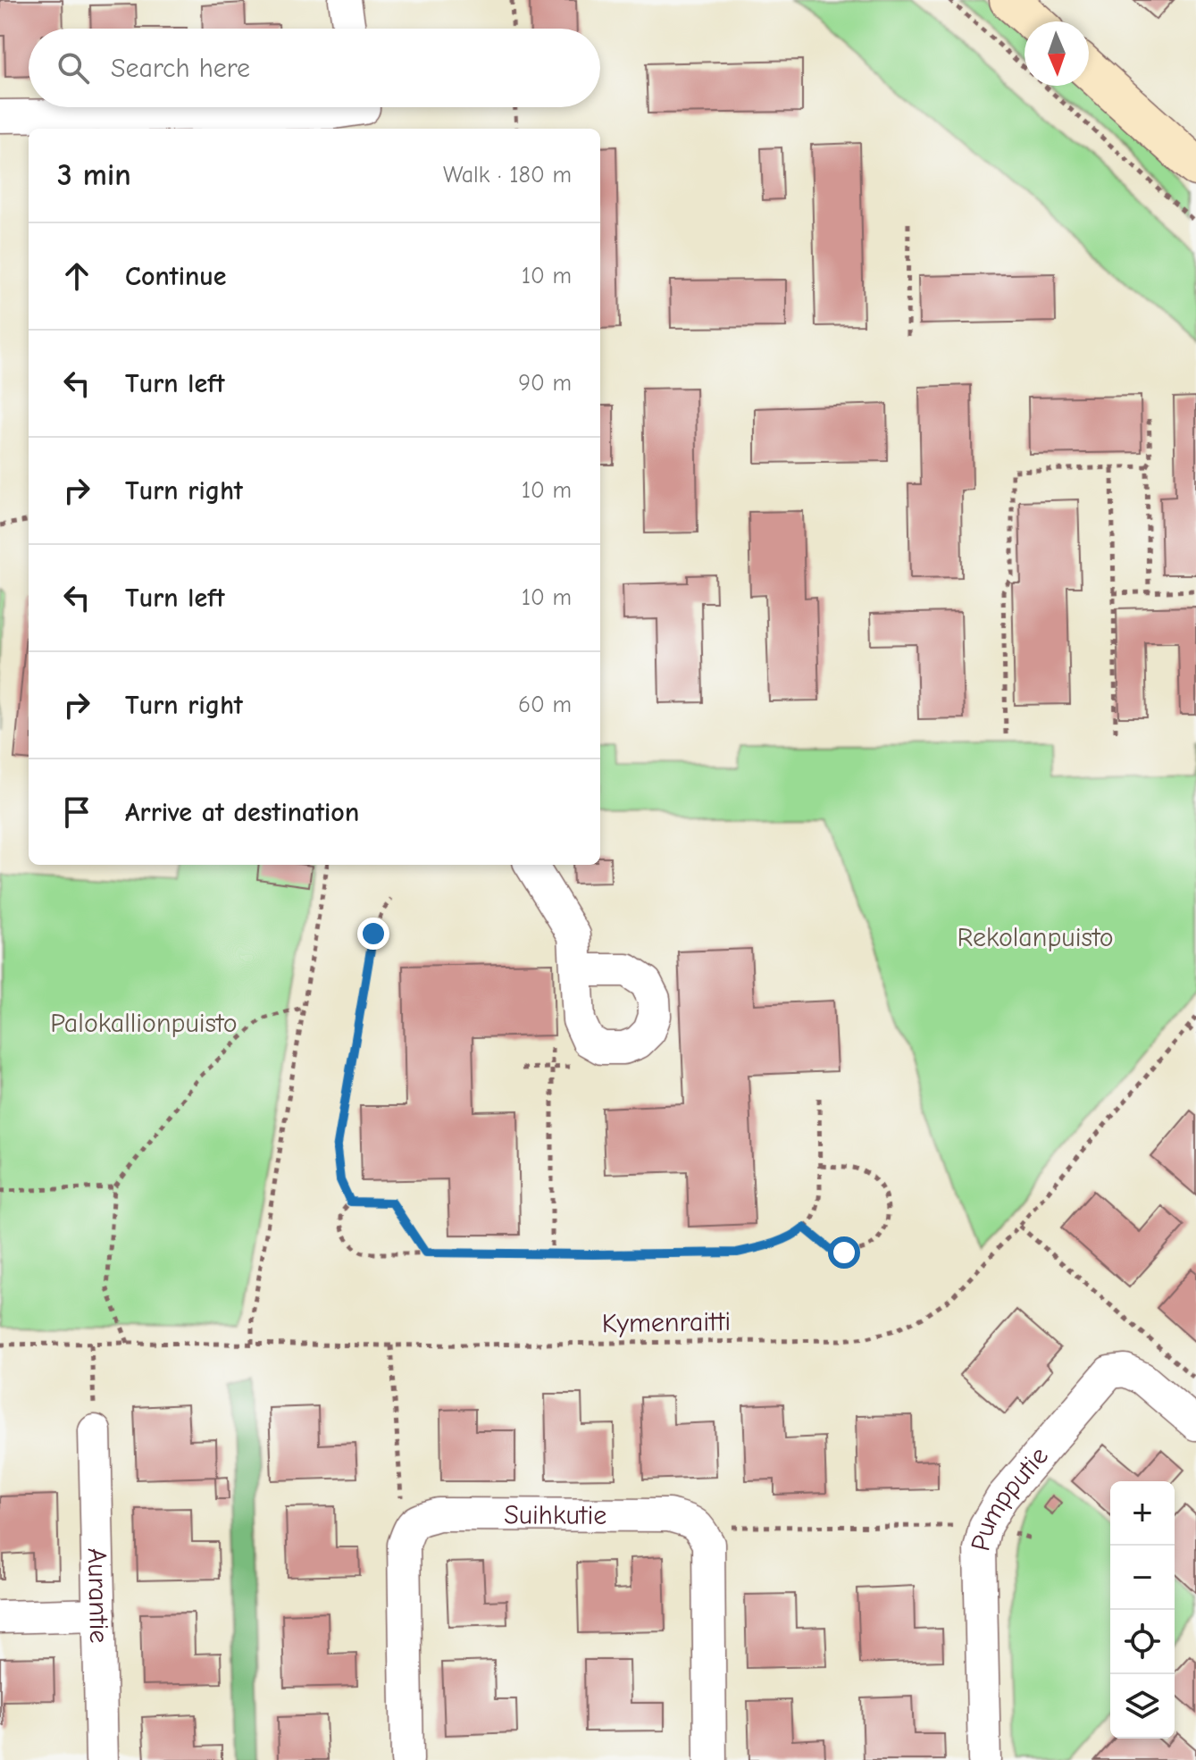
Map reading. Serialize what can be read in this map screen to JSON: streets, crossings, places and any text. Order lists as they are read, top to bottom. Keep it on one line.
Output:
{"streets":{"street":["Pumpputie","Suihkutie","Aurantie"],"path":["Kymenraitti"]},"parks":["Rekolanpuisto","Palokallionpuisto"],"north":"bottom","page":{"search":"Search here","heading":["3 min","Walk · 180 m"],"list":[["Continue","10 m"],["Turn left","90 m"],["Turn right","10 m"],["Turn left","10 m"],["Turn right","60 m"],"Arrive at destination"],"map_buttons":["+","−"]}}
